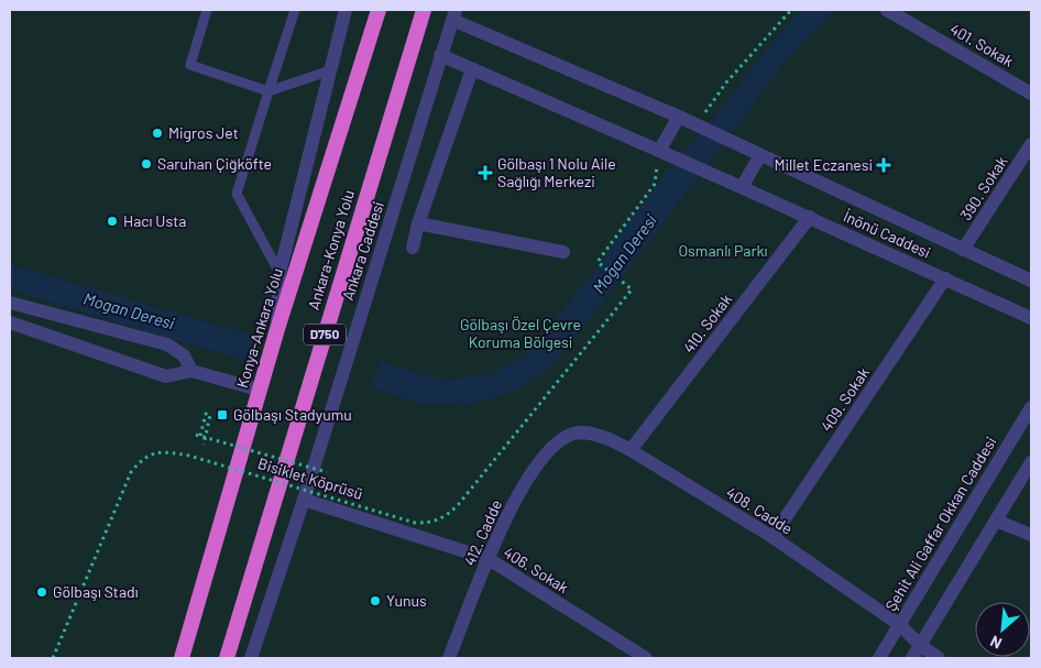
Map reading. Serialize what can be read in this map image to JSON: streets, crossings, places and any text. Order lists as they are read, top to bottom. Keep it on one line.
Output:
{"streets":{"highway":["Ankara-Konya Yolu","Konya-Ankara Yolu","D750"],"street":["401. Sokak","390. Sokak","İnönü Caddesi","Ankara Caddesi","410. Sokak","409. Sokak","408. Cadde","Şehit Ali Gaffar Okkan Caddesi","412. Cadde","406. Sokak"],"path":["Bisiklet Köprüsü"]},"crossings":[["İnönü Caddesi","Ankara Caddesi"],["İnönü Caddesi","410. Sokak"],["İnönü Caddesi","409. Sokak"],["Ankara Caddesi","406. Sokak"],["410. Sokak","408. Cadde"],["409. Sokak","408. Cadde"],["408. Cadde","Şehit Ali Gaffar Okkan Caddesi"],["408. Cadde","412. Cadde"],["412. Cadde","406. Sokak"]],"water":["Mogan Deresi"],"parks":["Osmanlı Parkı","Gölbaşı Özel Çevre Koruma Bölgesi"],"places":{"other":["Migros Jet","Saruhan Çiğköfte","Hacı Usta","Gölbaşı Stadı","Yunus"],"health":["Millet Eczanesi","Gölbaşı 1 Nolu Aile Sağlığı Merkezi"],"transit":["Gölbaşı Stadyumu"]},"north":"bottom left"}
